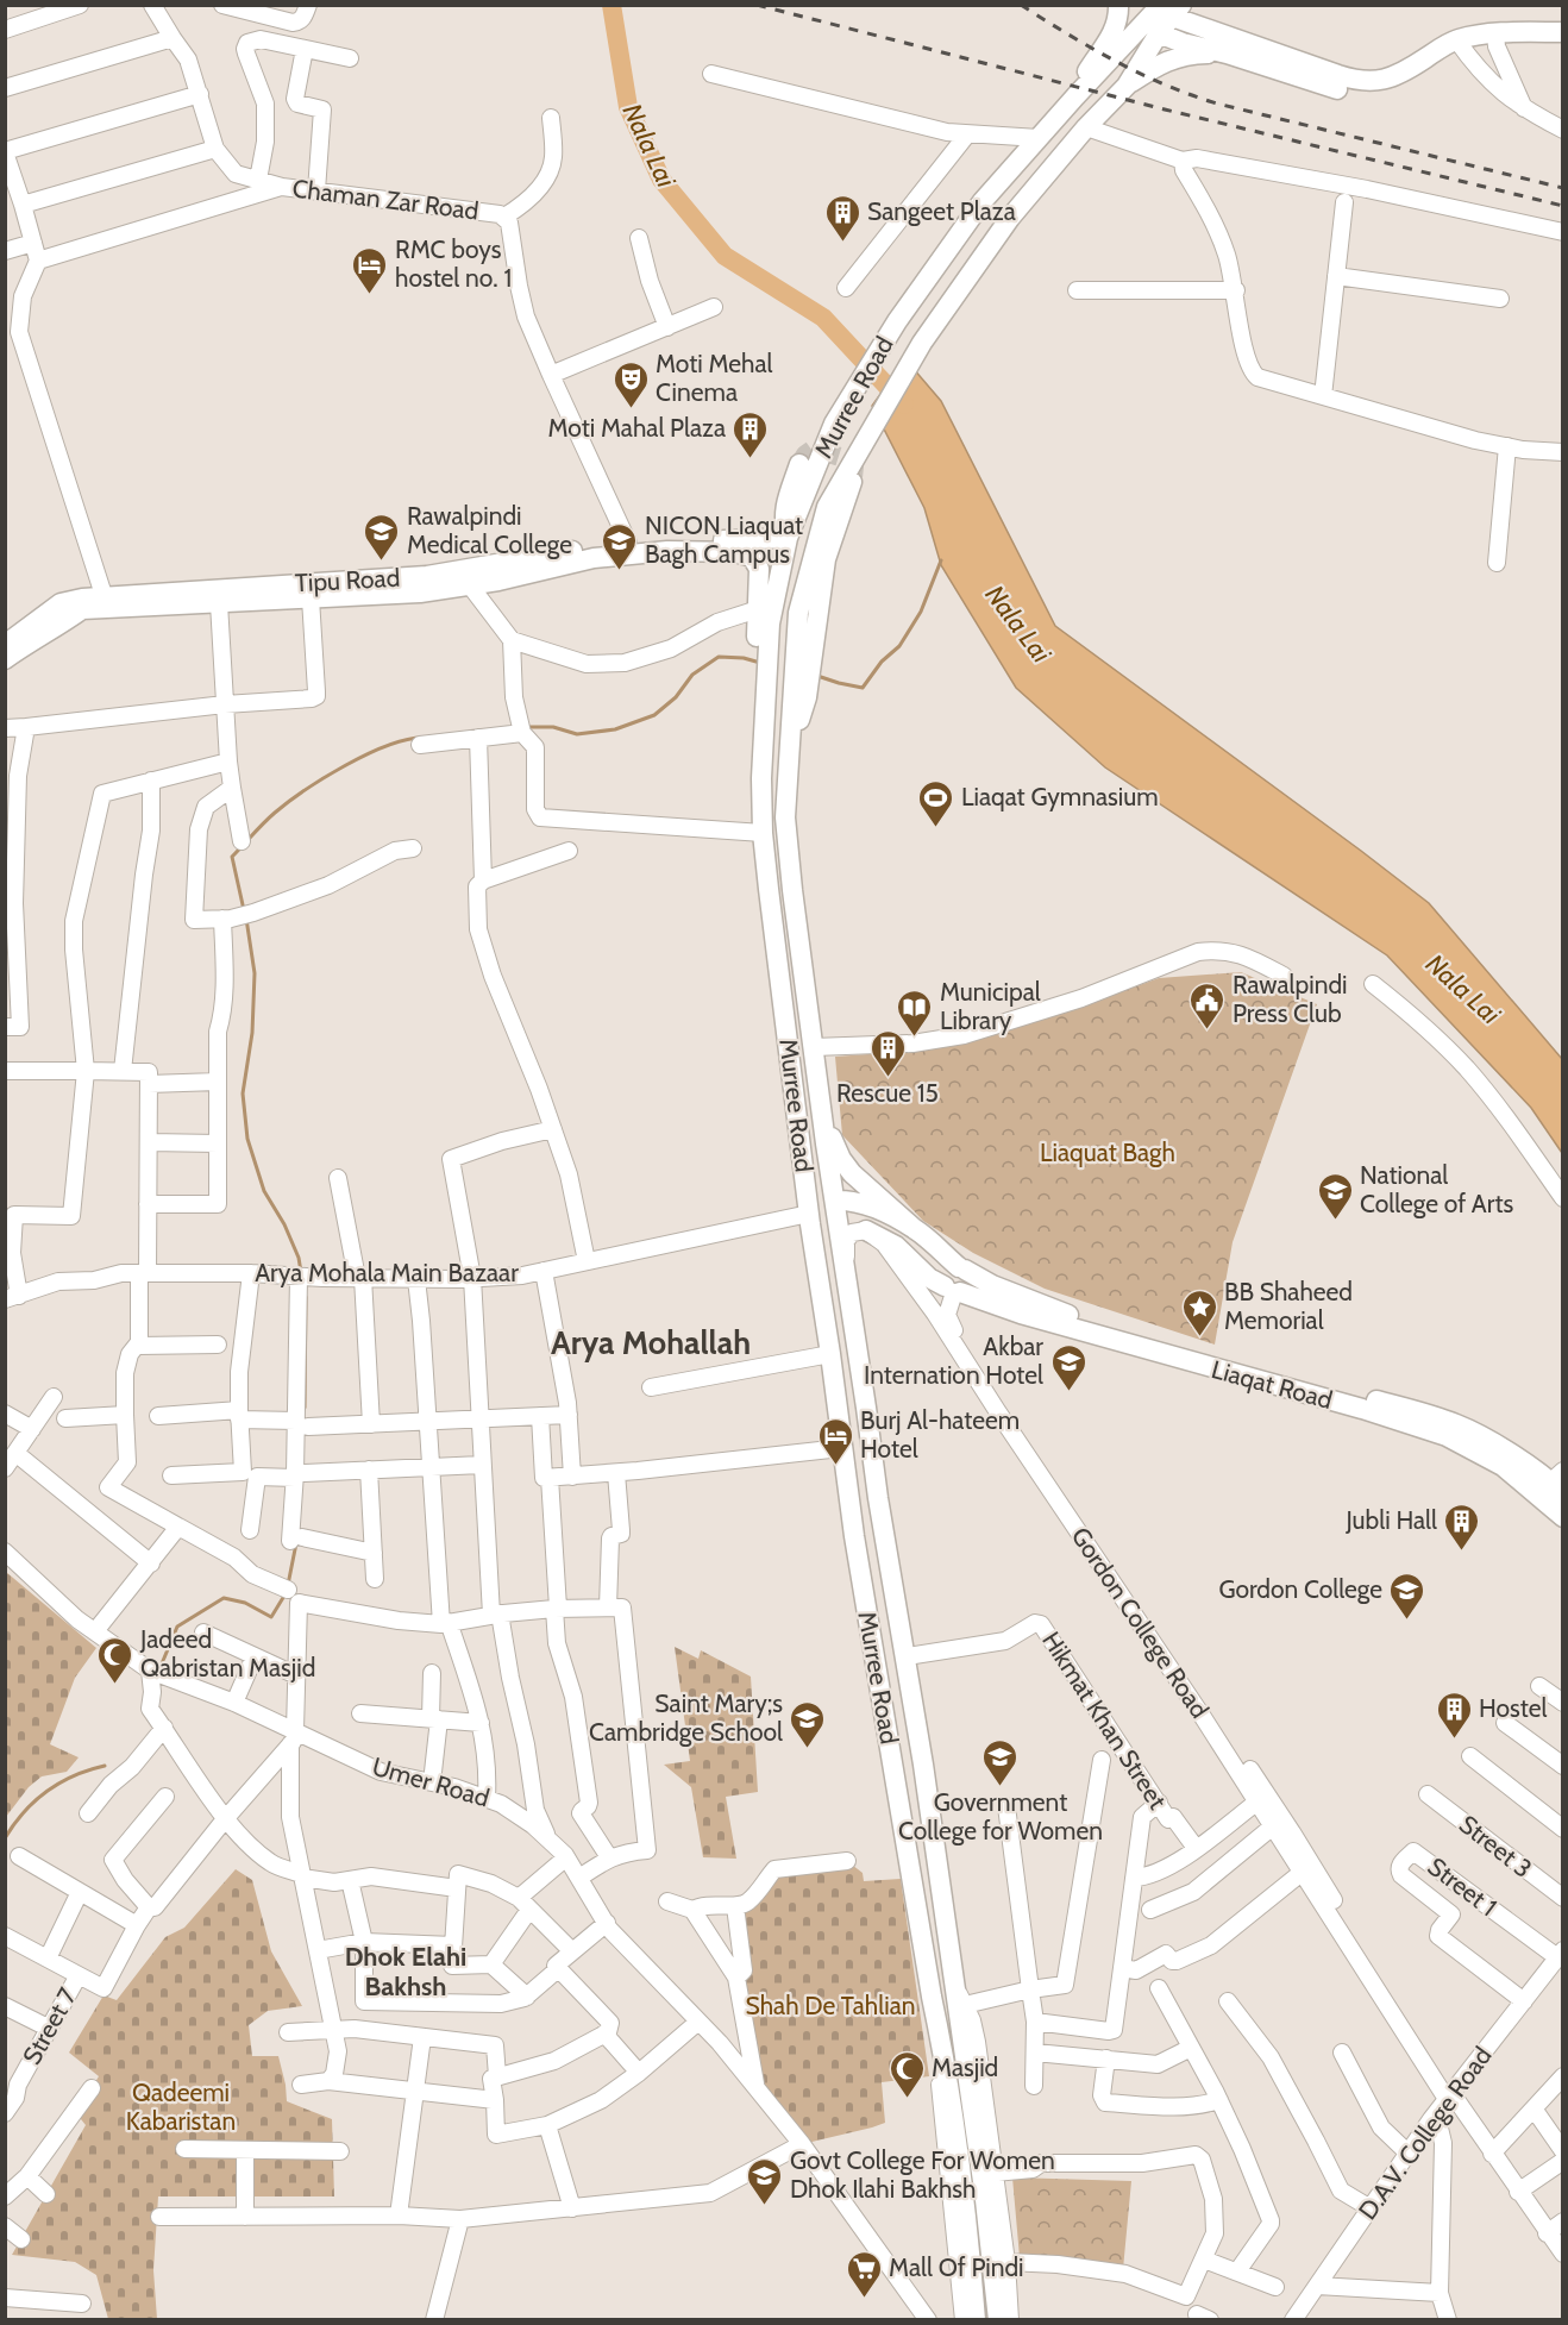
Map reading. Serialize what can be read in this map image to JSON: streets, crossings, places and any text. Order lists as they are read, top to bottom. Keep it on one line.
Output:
{"streets":{"main road":["Murree Road","Tipu Road","Liaqat Road"],"street":["Chaman Zar Road","Arya Mohala Main Bazaar","Gordon College Road","Hikmat Khan Street","Umer Road","Street 3","Street 1","Street 7","D.A.V. College Road"]},"crossings":[["Chaman Zar Road","Tipu Road"],["Murree Road","Tipu Road"],["Murree Road","Arya Mohala Main Bazaar"],["Murree Road","Liaqat Road"],["Murree Road","Hikmat Khan Street"],["Liaqat Road","Gordon College Road"],["Gordon College Road","D.A.V. College Road"],["Street 1","D.A.V. College Road"]],"districts":["Arya Mohallah","Dhok Elahi Bakhsh"],"water":["Nala Lai"],"parks":["Liaquat Bagh","Shah De Tahlian","Qadeemi Kabaristan"],"places":{"building":["Sangeet Plaza","Moti Mahal Plaza","Rescue 15","Jubli Hall","Hostel"],"hotel":["RMC boys hostel no. 1","Burj Al-hateem Hotel"],"theatre":["Moti Mehal Cinema"],"school or university":["Rawalpindi Medical College","NICON Liaquat Bagh Campus","National College of Arts","Akbar Internation Hotel","Gordon College","Saint Mary;s Cambridge School","Government College for Women","Govt College For Women Dhok Ilahi Bakhsh"],"sports":["Liaqat Gymnasium"],"public building":["Rawalpindi Press Club"],"library":["Municipal Library"],"place":["BB Shaheed Memorial"],"mosque":["Jadeed Qabristan Masjid","Masjid"],"supermarket":["Mall Of Pindi"]}}
